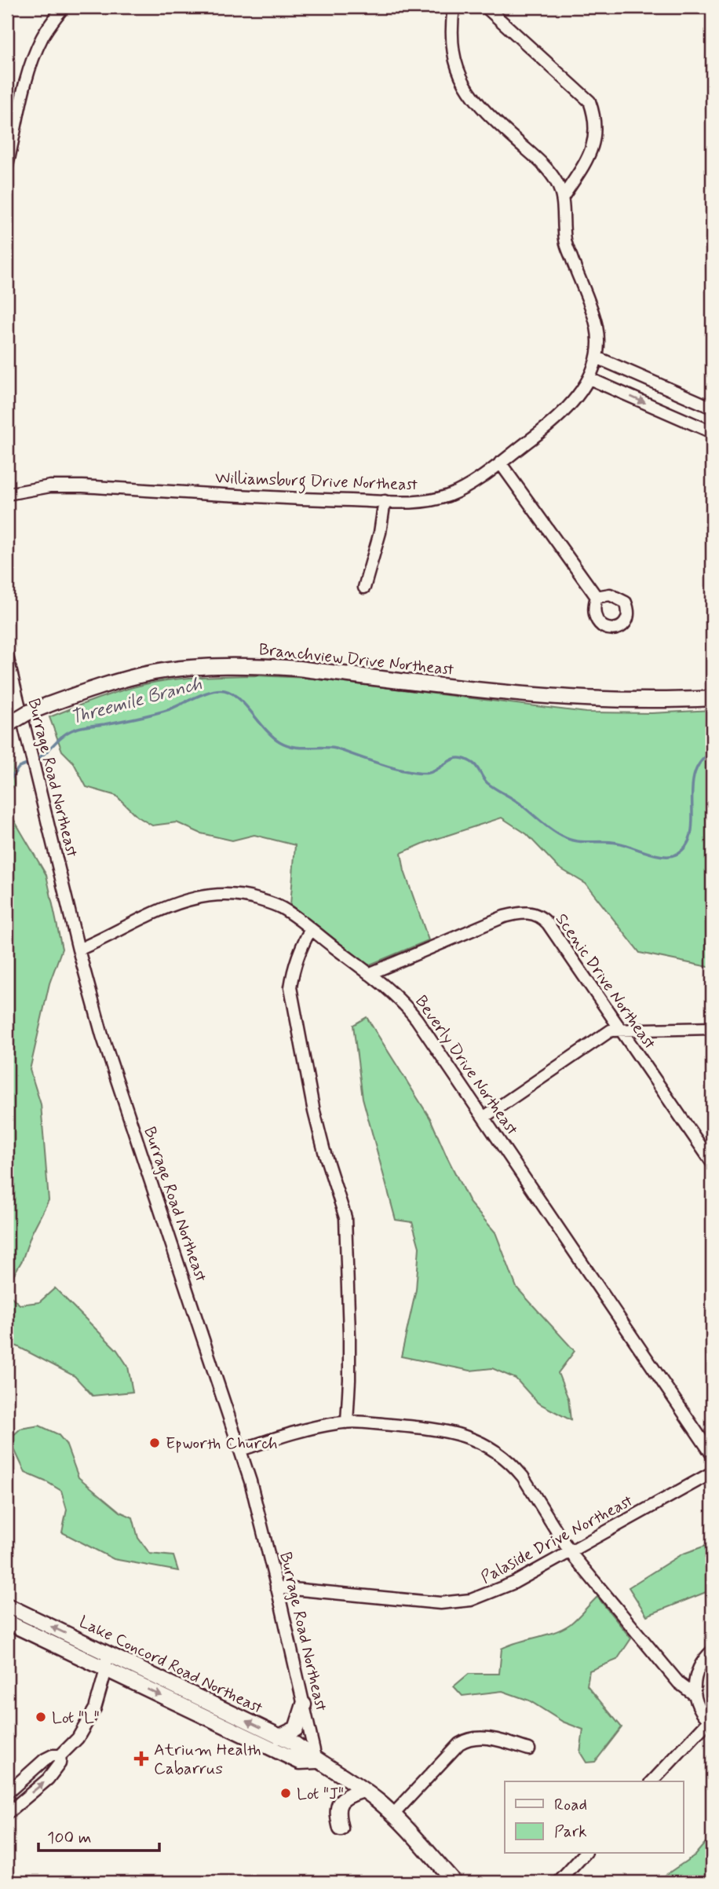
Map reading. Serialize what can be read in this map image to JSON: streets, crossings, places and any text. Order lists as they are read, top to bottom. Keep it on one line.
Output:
{"streets":{"main road":["Branchview Drive Northeast","Lake Concord Road Northeast"],"street":["Williamsburg Drive Northeast","Burrage Road Northeast","Scenic Drive Northeast","Beverly Drive Northeast","Palaside Drive Northeast"]},"crossings":[["Burrage Road Northeast","Beverly Drive Northeast"],["Burrage Road Northeast","Palaside Drive Northeast"],["Burrage Road Northeast","Lake Concord Road Northeast"],["Scenic Drive Northeast","Beverly Drive Northeast"]],"water":["Threemile Branch"],"places":{"other":["Epworth Church","Lot \"L\"","Lot \"J\""],"health":["Atrium Health Cabarrus"]},"legend":["Road","Park"],"scale_bar":"100 m"}
